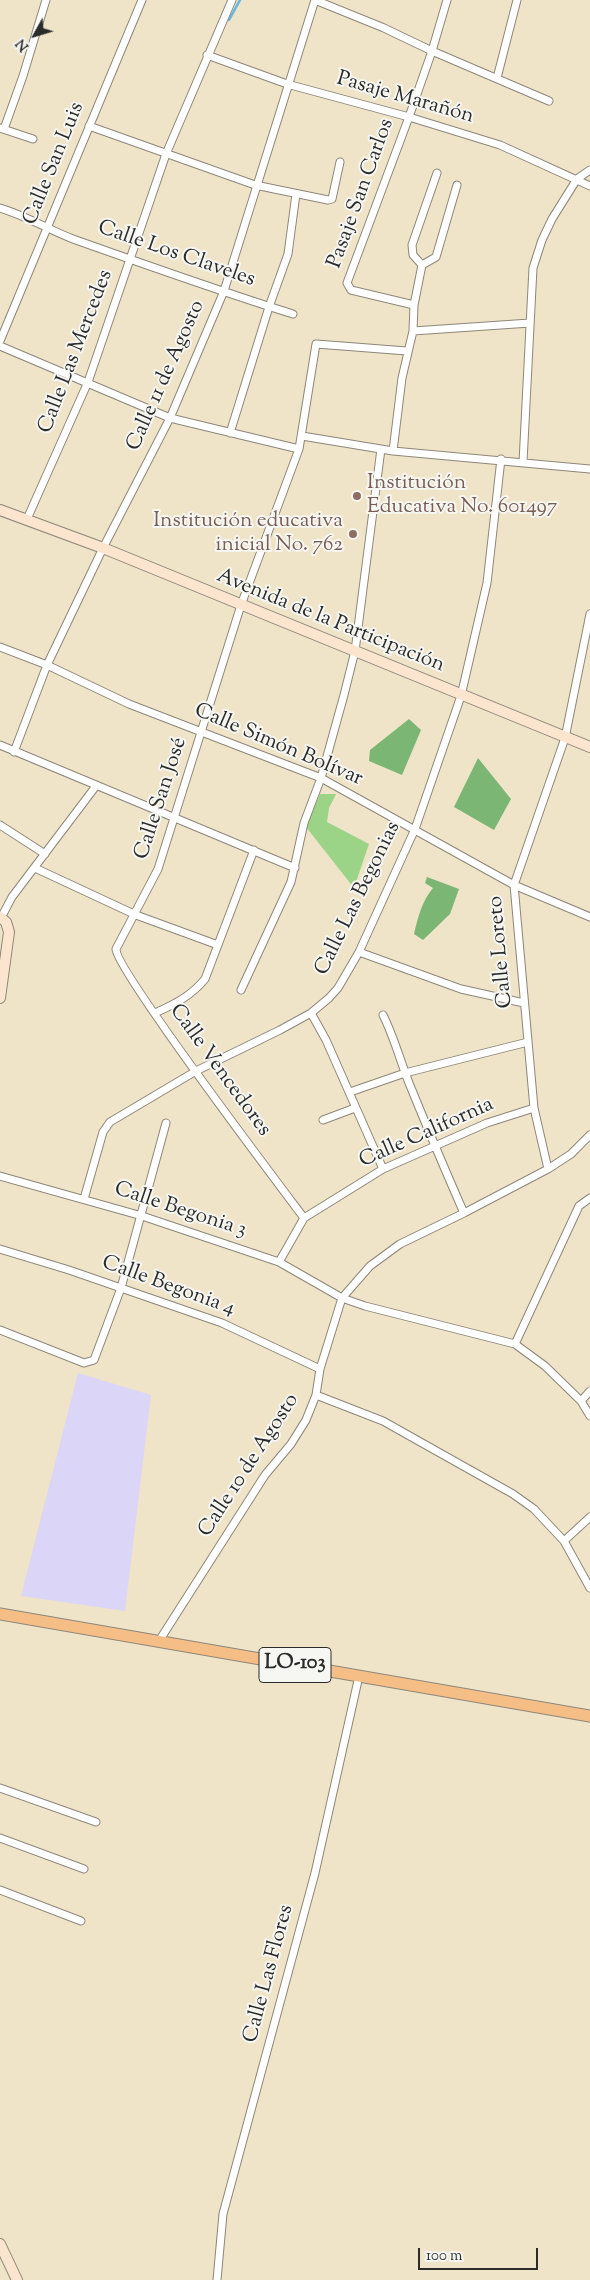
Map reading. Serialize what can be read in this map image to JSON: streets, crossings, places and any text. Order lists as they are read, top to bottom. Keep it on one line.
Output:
{"streets":{"main road":["Avenida de la Participación","LO-103"],"street":["Pasaje Marañón","Calle San Luis","Pasaje San Carlos","Calle Los Claveles","Calle Las Mercedes","Calle 11 de Agosto","Calle Simón Bolívar","Calle San José","Calle Las Begonias","Calle Loreto","Calle Vencedores","Calle California","Calle Begonia 3","Calle Begonia 4","Calle 10 de Agosto","Calle Las Flores"]},"crossings":[["Pasaje Marañón","Pasaje San Carlos"],["Pasaje Marañón","Calle Las Mercedes"],["Pasaje Marañón","Calle 11 de Agosto"],["Calle San Luis","Calle Los Claveles"],["Calle Los Claveles","Calle Las Mercedes"],["Calle Los Claveles","Calle 11 de Agosto"],["Calle Las Mercedes","Avenida de la Participación"],["Calle 11 de Agosto","Avenida de la Participación"],["Calle 11 de Agosto","Calle Simón Bolívar"],["Avenida de la Participación","Calle San José"],["Avenida de la Participación","Calle Las Begonias"],["Avenida de la Participación","Calle Loreto"],["Calle Simón Bolívar","Calle San José"],["Calle Simón Bolívar","Calle Las Begonias"],["Calle Simón Bolívar","Calle Loreto"],["Calle San José","Calle Vencedores"],["Calle Las Begonias","Calle Vencedores"],["Calle Las Begonias","Calle Begonia 3"],["Calle Loreto","Calle California"],["Calle Loreto","Calle 10 de Agosto"],["Calle Vencedores","Calle California"],["Calle California","Calle Begonia 3"],["Calle Begonia 3","Calle 10 de Agosto"],["Calle Begonia 4","Calle 10 de Agosto"],["Calle 10 de Agosto","LO-103"],["LO-103","Calle Las Flores"]],"places":["Institución Educativa No. 601497","Institución educativa inicial No. 762"],"scale_bar":"100 m","north":"bottom left"}
